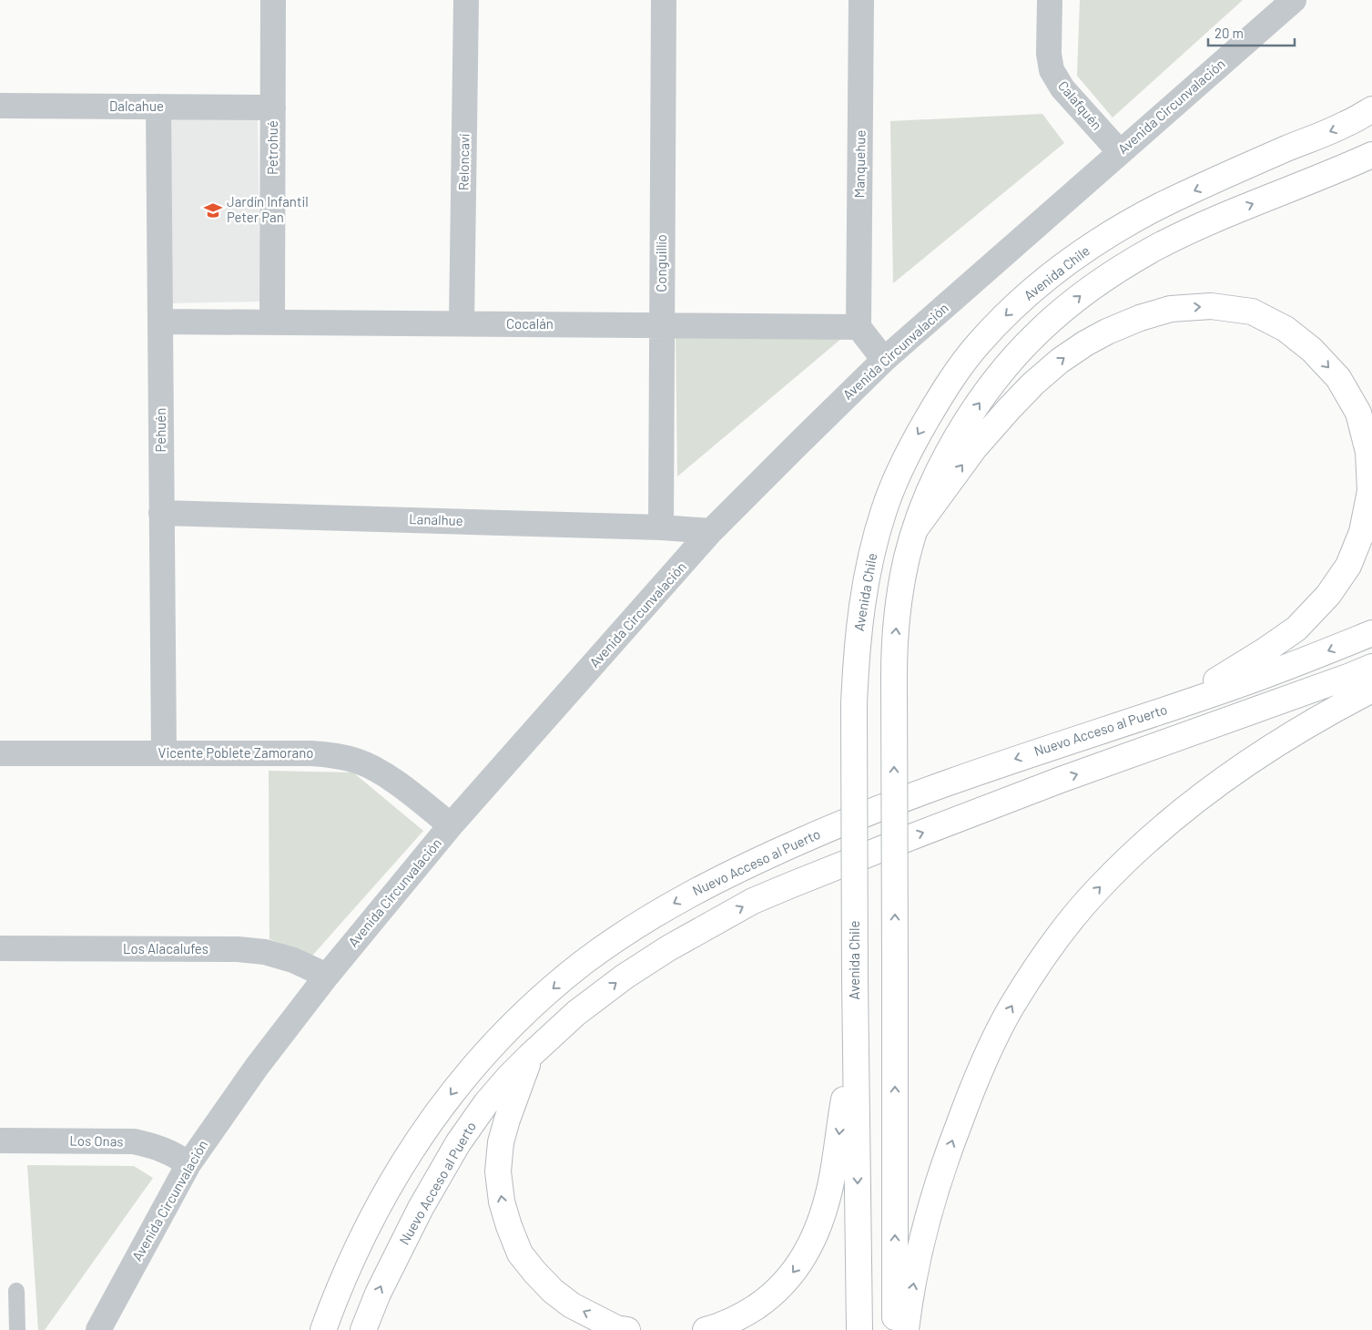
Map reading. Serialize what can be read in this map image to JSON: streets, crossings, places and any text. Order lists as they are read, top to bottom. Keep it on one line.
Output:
{"streets":{"highway":["Avenida Chile","Nuevo Acceso al Puerto"],"street":["Calafquén","Dalcahue","Avenida Circunvalación","Petrohué","Reloncaví","Manquehue","Conguillío","Cocalán","Pehuén","Lanalhue","Vicente Poblete Zamorano","Los Alacalufes","Los Onas"]},"crossings":[["Calafquén","Avenida Circunvalación"],["Dalcahue","Petrohué"],["Dalcahue","Pehuén"],["Avenida Circunvalación","Lanalhue"],["Avenida Circunvalación","Vicente Poblete Zamorano"],["Avenida Circunvalación","Los Alacalufes"],["Avenida Circunvalación","Los Onas"],["Petrohué","Cocalán"],["Reloncaví","Cocalán"],["Manquehue","Cocalán"],["Conguillío","Cocalán"],["Conguillío","Lanalhue"],["Cocalán","Pehuén"],["Pehuén","Lanalhue"],["Pehuén","Vicente Poblete Zamorano"]],"places":{"school or university":["Jardín Infantil Peter Pan"]},"scale_bar":"20 m"}
